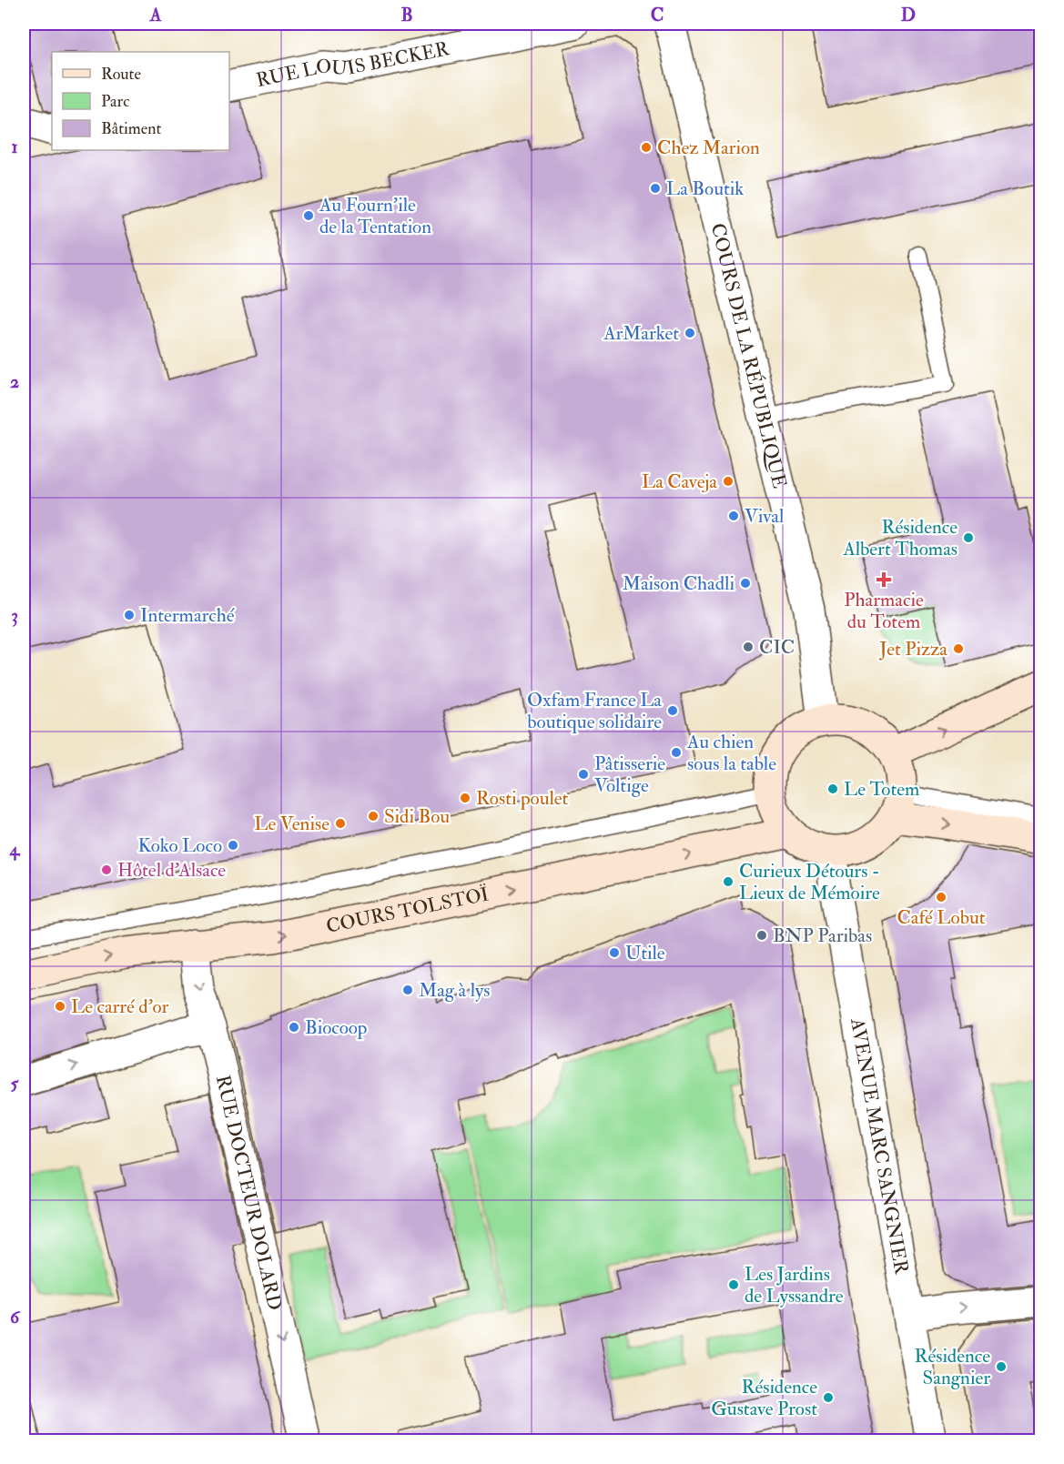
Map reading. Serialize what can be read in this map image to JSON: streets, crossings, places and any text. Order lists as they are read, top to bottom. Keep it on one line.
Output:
{"streets":{"main road":["COURS TOLSTOÏ"],"street":["RUE LOUIS BECKER","COURS DE LA RÉPUBLIQUE","AVENUE MARC SANGNIER","RUE DOCTEUR DOLARD"]},"crossings":[["COURS DE LA RÉPUBLIQUE","COURS TOLSTOÏ"],["COURS DE LA RÉPUBLIQUE","AVENUE MARC SANGNIER"],["COURS TOLSTOÏ","AVENUE MARC SANGNIER"],["COURS TOLSTOÏ","RUE DOCTEUR DOLARD"]],"one_way":["COURS TOLSTOÏ","RUE DOCTEUR DOLARD"],"places":{"other":["Chez Marion","La Boutik","Au Fourn'ile de la Tentation","ArMarket","La Caveja","Vival","Résidence Albert Thomas","Maison Chadli","Intermarché","CIC","Jet Pizza","Oxfam France La boutique solidaire","Au chien sous la table","Pâtisserie Voltige","Le Totem","Rosti poulet","Sidi Bou","Le Venise","Koko Loco","Hôtel d'Alsace","Curieux Détours - Lieux de Mémoire","Café Lobut","BNP Paribas","Utile","Mag à lys","Le carré d'or","Biocoop","Les Jardins de Lyssandre","Résidence Sangnier","Résidence Gustave Prost"],"health":["Pharmacie du Totem"]},"legend":["Route","Parc","Bâtiment"],"grid":{"columns":["A","B","C","D"],"rows":["1","2","3","4","5","6"]}}
